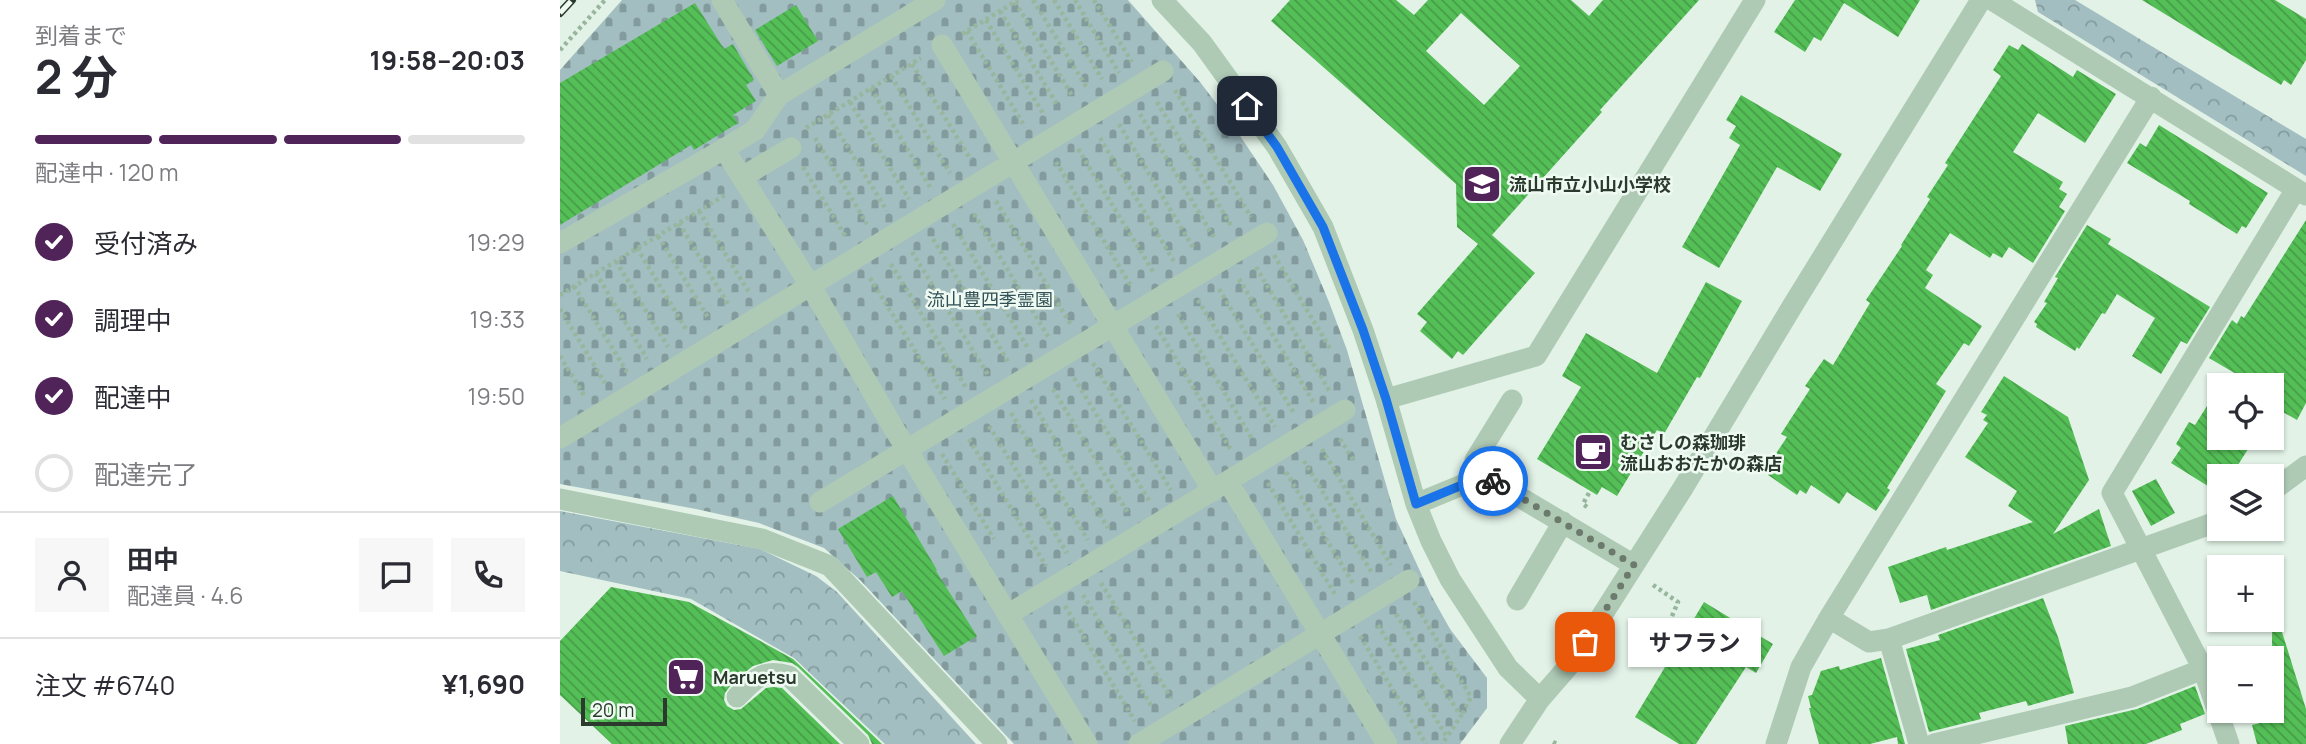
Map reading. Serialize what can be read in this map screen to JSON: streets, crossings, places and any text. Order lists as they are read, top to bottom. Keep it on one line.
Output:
{"parks":["流山豊四季霊園"],"places":{"school or university":["流山市立小山小学校"],"cafe":["むさしの森珈琲 流山おおたかの森店"],"other":["サフラン"],"supermarket":["Maruetsu"]},"scale_bar":"20 m","page":{"heading":["2 分","到着まで","19:58–20:03"],"panel":["田中","配達員 · 4.6","注文 #6740","¥1,690"],"bar":"配達中 · 120 m","list":[["受付済み","19:29"],["調理中","19:33"],["配達中","19:50"],"配達完了"],"map_buttons":["+","−"],"bubble":"サフラン","scale":"20 m"}}
